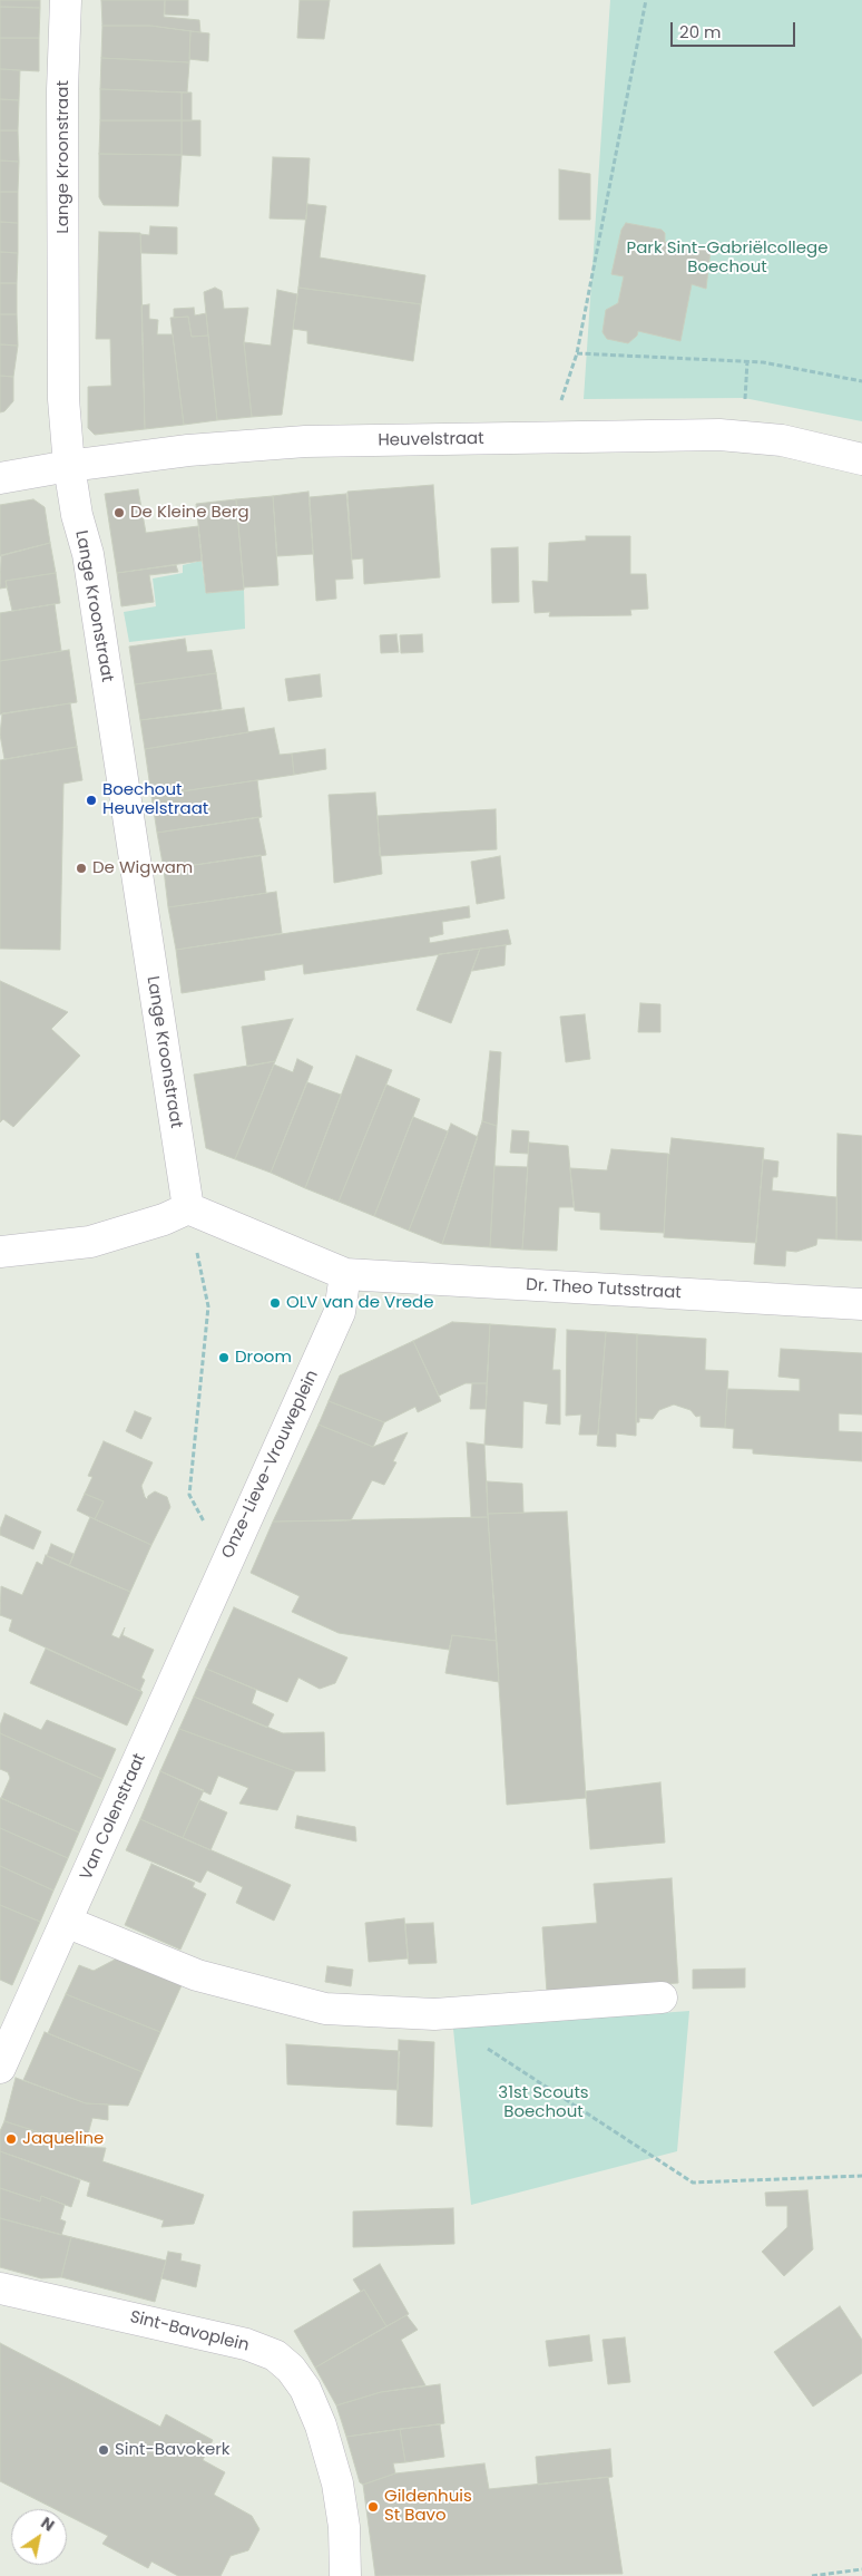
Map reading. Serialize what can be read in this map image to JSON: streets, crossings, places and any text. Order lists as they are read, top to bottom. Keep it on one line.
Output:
{"streets":{"street":["Lange Kroonstraat","Heuvelstraat","Dr. Theo Tutsstraat","Onze-Lieve-Vrouweplein","Van Colenstraat","Sint-Bavoplein"]},"crossings":[["Lange Kroonstraat","Heuvelstraat"],["Lange Kroonstraat","Onze-Lieve-Vrouweplein"],["Dr. Theo Tutsstraat","Onze-Lieve-Vrouweplein"],["Onze-Lieve-Vrouweplein","Van Colenstraat"]],"parks":["Park Sint-Gabriëlcollege Boechout","31st Scouts Boechout"],"places":["De Kleine Berg","Boechout Heuvelstraat","De Wigwam","OLV van de Vrede","Droom","Jaqueline","Sint-Bavokerk","Gildenhuis St Bavo"],"scale_bar":"20 m","north":"top right"}
